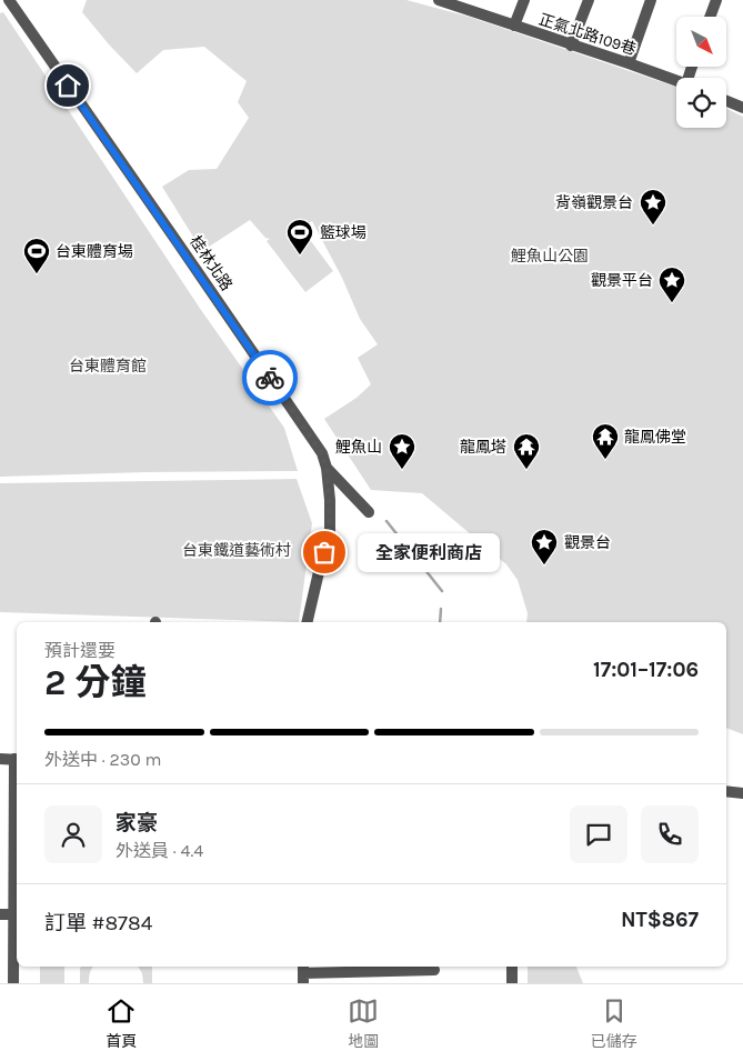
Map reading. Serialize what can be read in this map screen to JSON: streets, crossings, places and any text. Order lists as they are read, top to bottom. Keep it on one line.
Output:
{"streets":{"street":["正氣北路109巷","桂林北路"]},"parks":["鯉魚山公園","台東體育館","台東鐵道藝術村"],"places":{"place":["背嶺觀景台","觀景平台","鯉魚山","觀景台"],"sports":["籃球場","台東體育場"],"temple":["龍鳳佛堂","龍鳳塔"],"other":["全家便利商店"]},"north":"bottom right","page":{"bubble":"全家便利商店","heading":["2 分鐘","預計還要","17:01–17:06"],"panel":["家豪","外送員 · 4.4","訂單 #8784","NT$867"],"bar":"外送中 · 230 m","tabs":["首頁","地圖","已儲存"]}}
